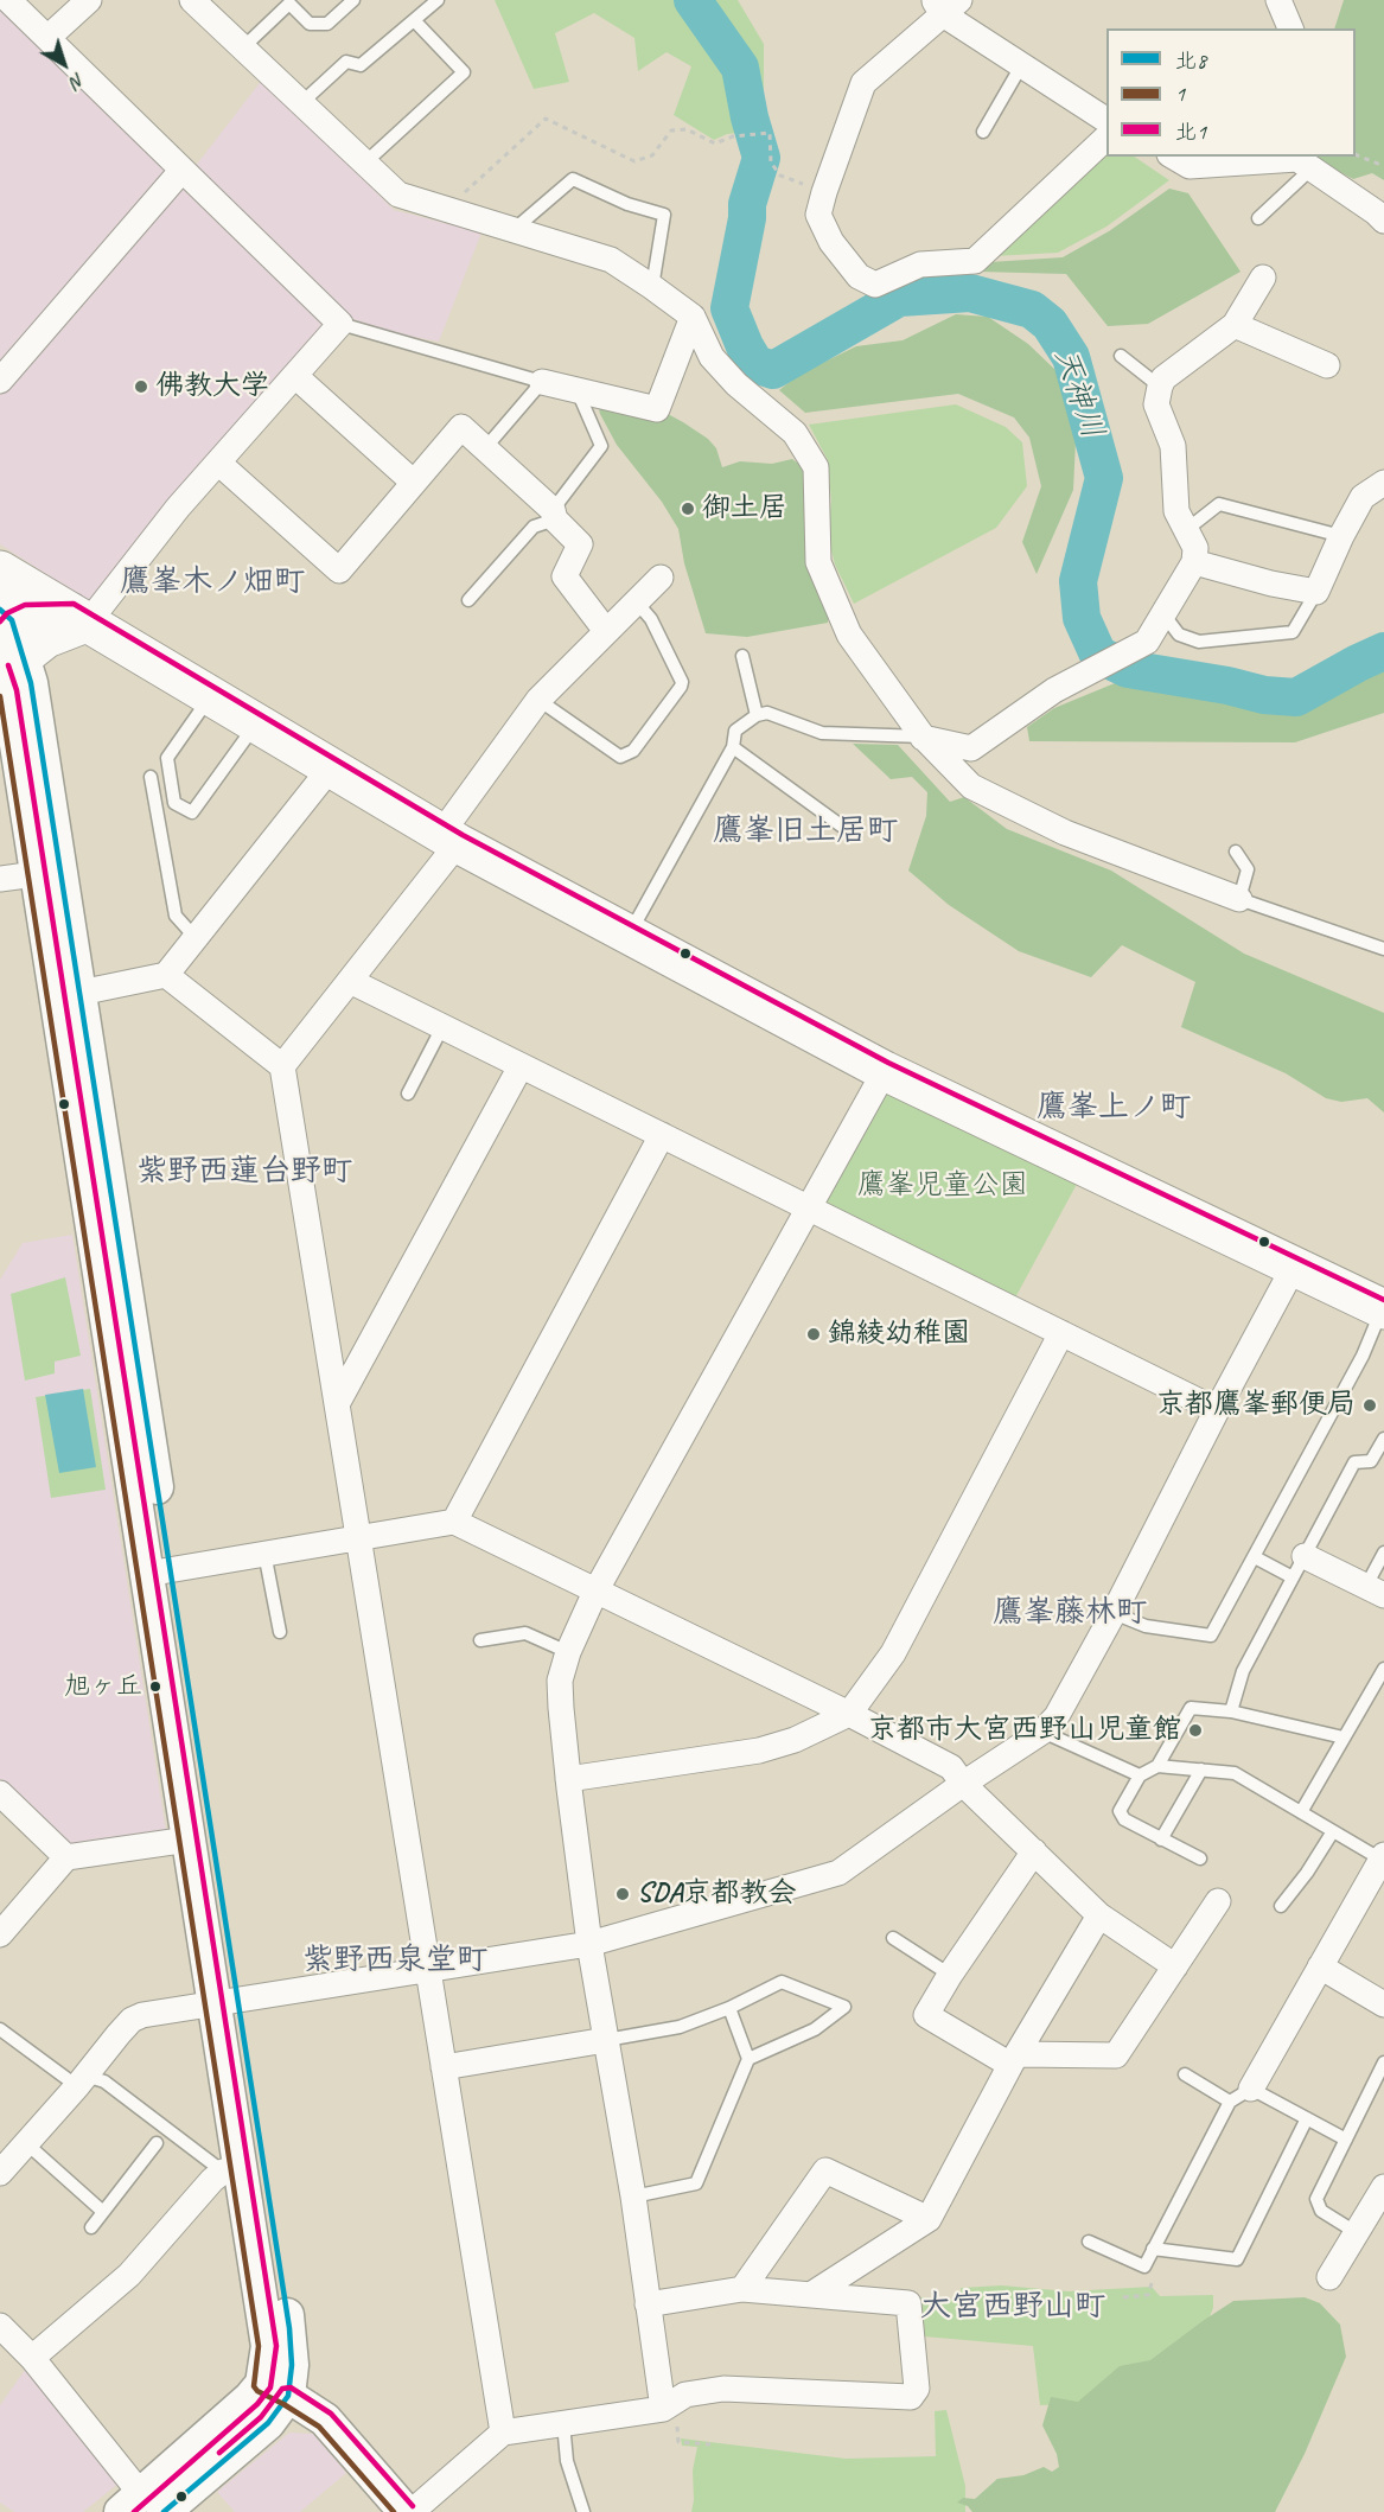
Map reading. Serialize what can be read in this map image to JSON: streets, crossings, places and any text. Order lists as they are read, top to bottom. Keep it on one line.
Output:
{"districts":["鷹峯木ノ畑町","鷹峯旧土居町","鷹峯上ノ町","紫野西蓮台野町","鷹峯藤林町","紫野西泉堂町","大宮西野山町"],"water":["天神川"],"parks":["鷹峯児童公園"],"places":["佛教大学","御土居","錦綾幼稚園","京都鷹峯郵便局","旭ヶ丘","京都市大宮西野山児童館","SDA京都教会"],"lines":["transit line 北1","transit line 北8","transit line 1"],"legend":["北8","1","北1"],"north":"bottom right"}
